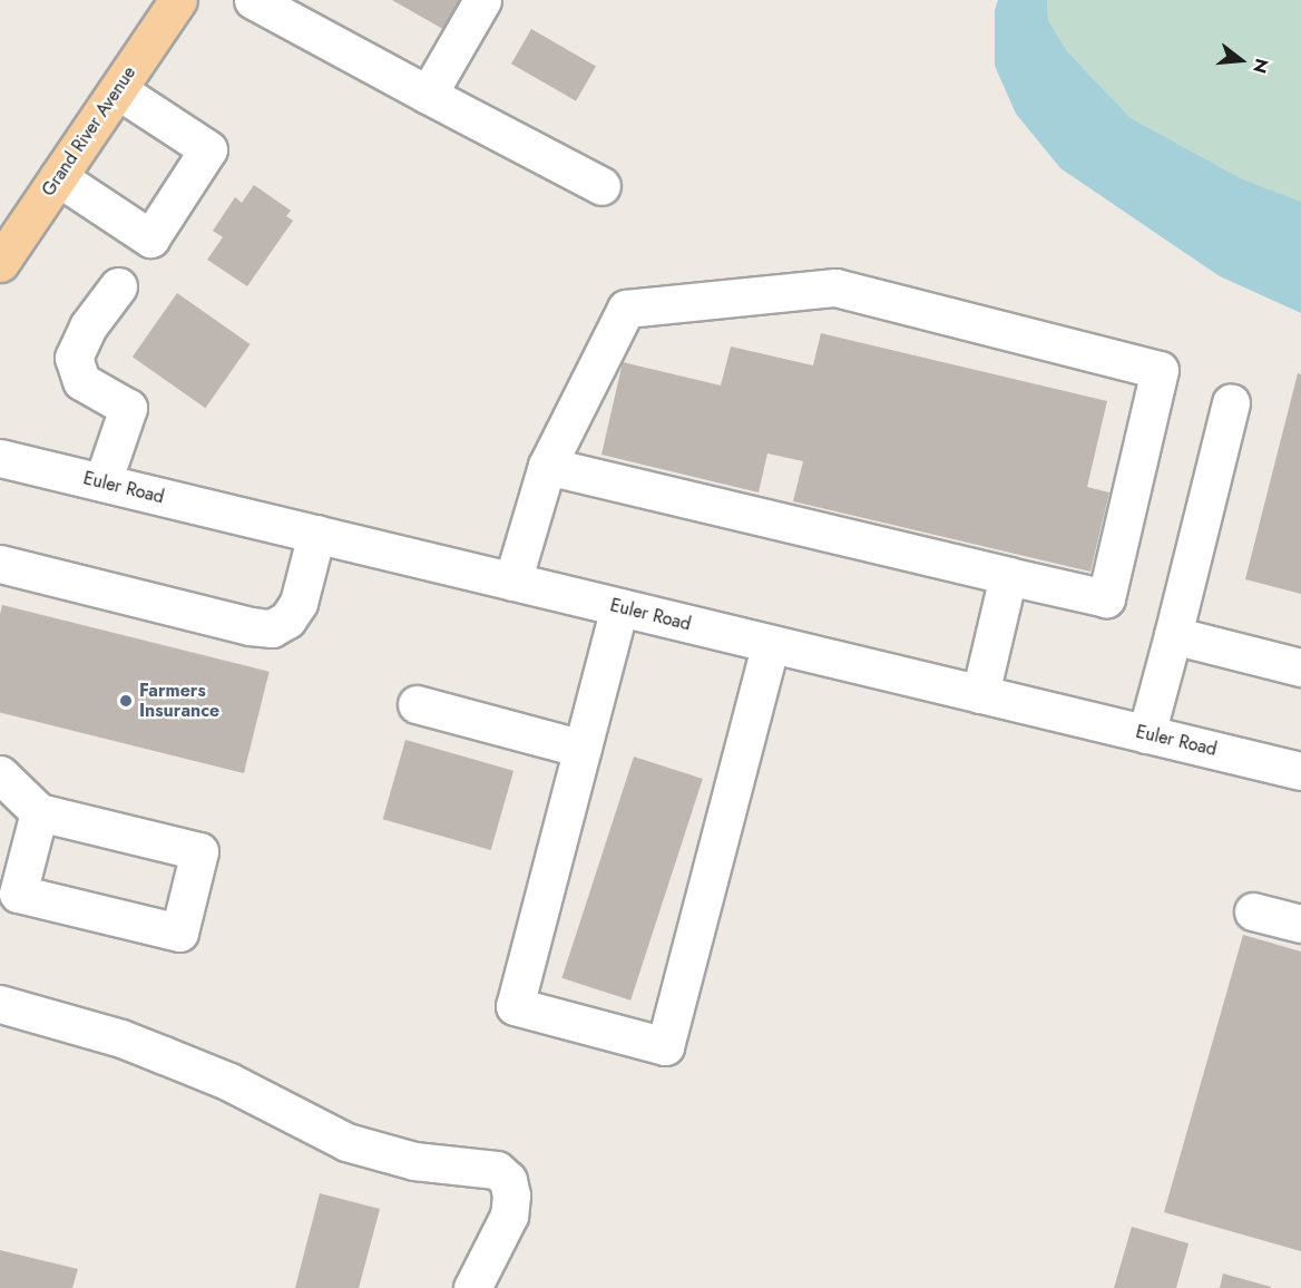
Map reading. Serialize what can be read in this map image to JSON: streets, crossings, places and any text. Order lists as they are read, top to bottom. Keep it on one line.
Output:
{"streets":{"main road":["Grand River Avenue"],"street":["Euler Road"]},"places":["Farmers Insurance"],"north":"right"}
